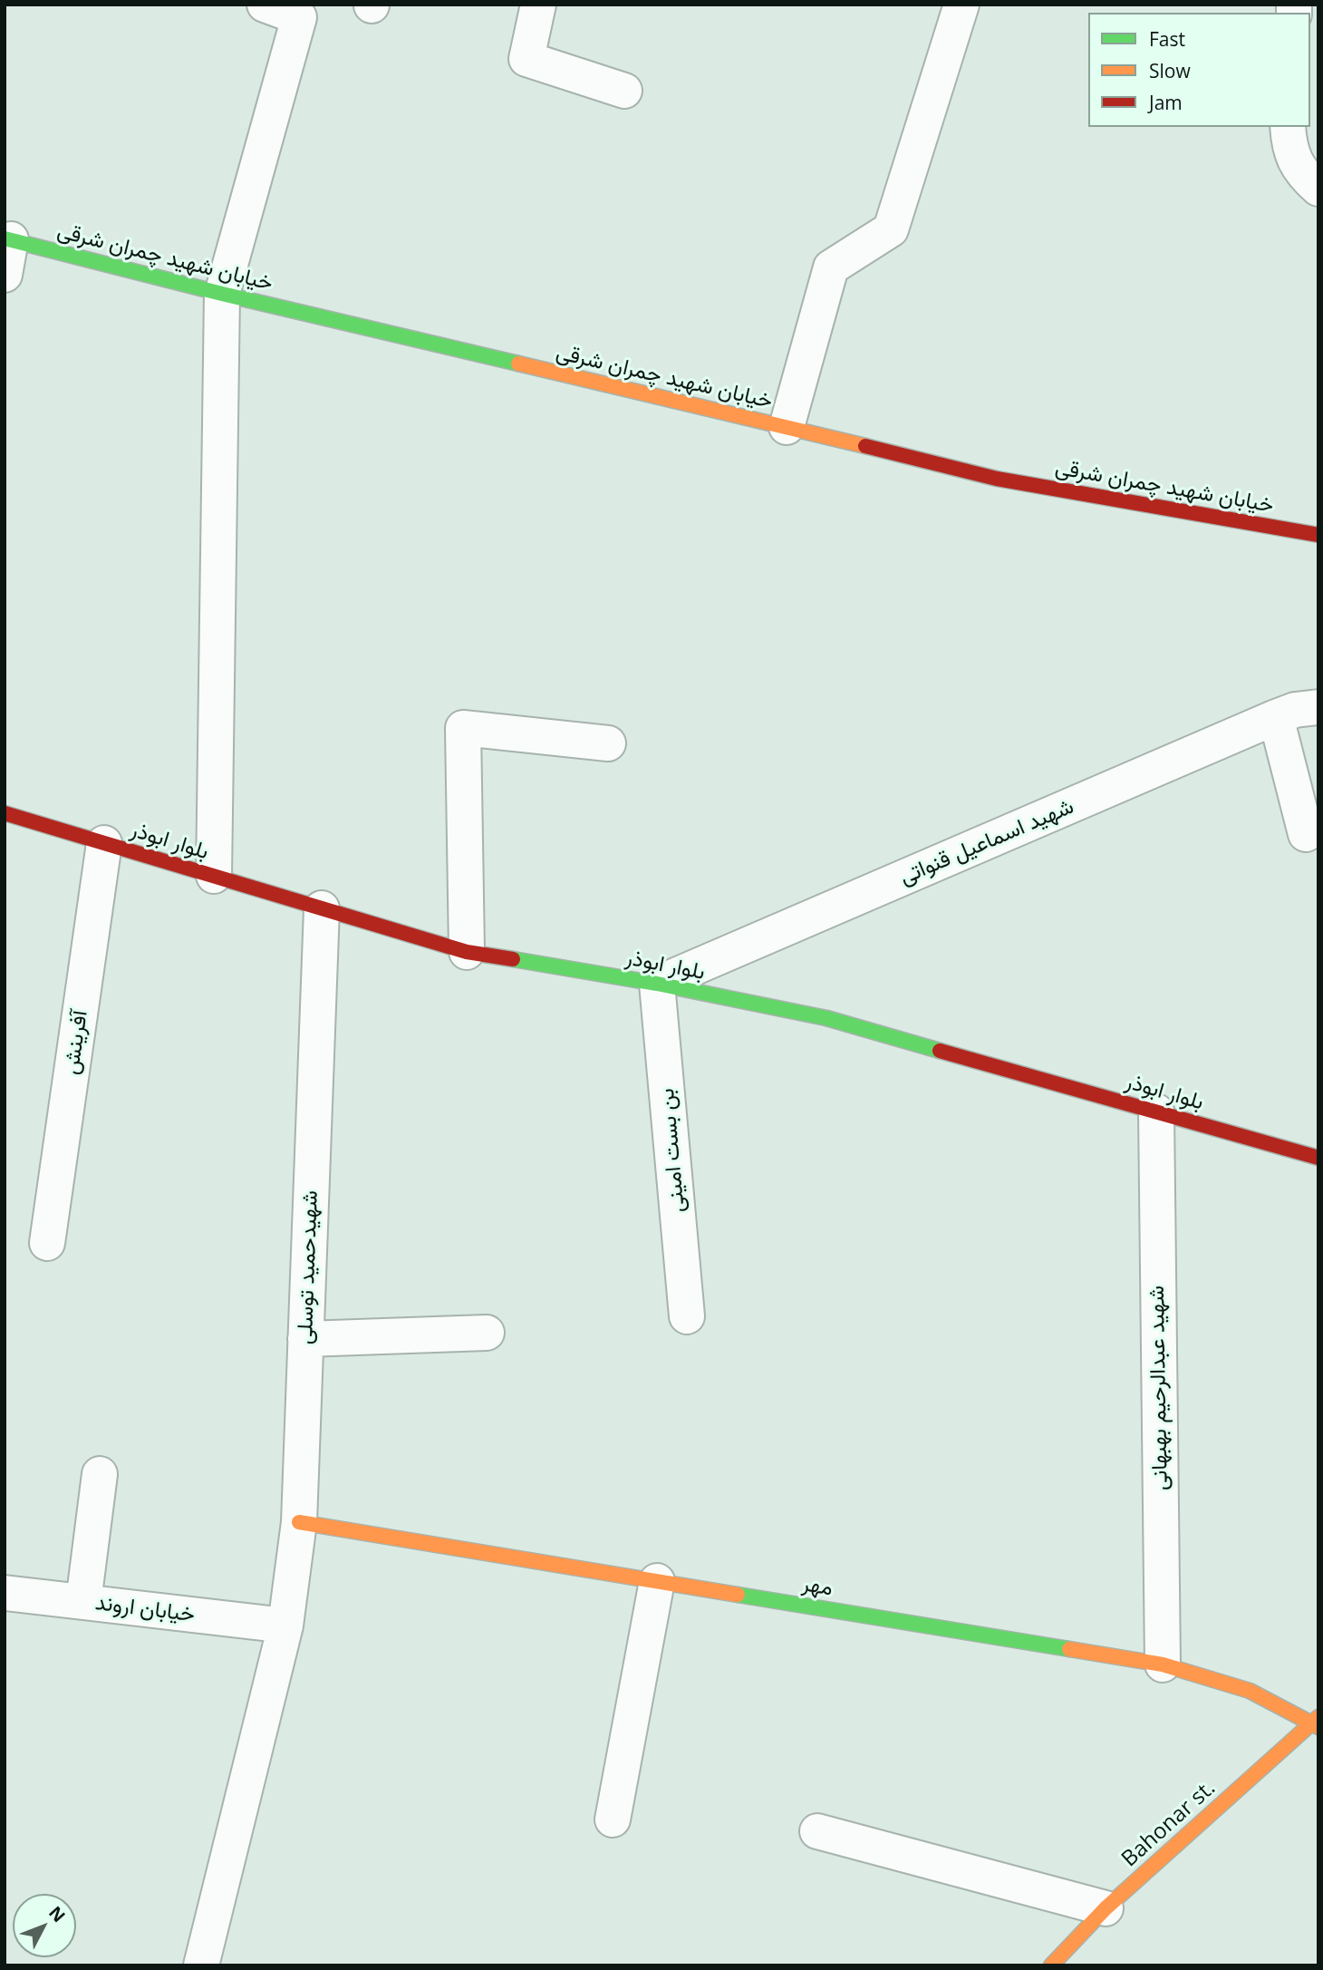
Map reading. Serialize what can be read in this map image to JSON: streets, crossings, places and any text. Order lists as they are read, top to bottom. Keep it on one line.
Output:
{"streets":{"street":["خیابان شهید چمران شرقی","بلوار ابوذر","شهید اسماعیل قنواتی","آفرینش","بن بست امینی","شهیدحمید توسلی","شهید عبدالرحیم بهبهانی","مهر","خیابان اروند","Bahonar st."]},"crossings":[["بلوار ابوذر","شهید اسماعیل قنواتی"],["بلوار ابوذر","آفرینش"],["بلوار ابوذر","بن بست امینی"],["بلوار ابوذر","شهیدحمید توسلی"],["بلوار ابوذر","شهید عبدالرحیم بهبهانی"],["شهید اسماعیل قنواتی","بن بست امینی"],["شهیدحمید توسلی","مهر"],["شهیدحمید توسلی","خیابان اروند"],["شهید عبدالرحیم بهبهانی","مهر"],["مهر","Bahonar st."]],"legend":["Fast","Slow","Jam"],"north":"top right"}
